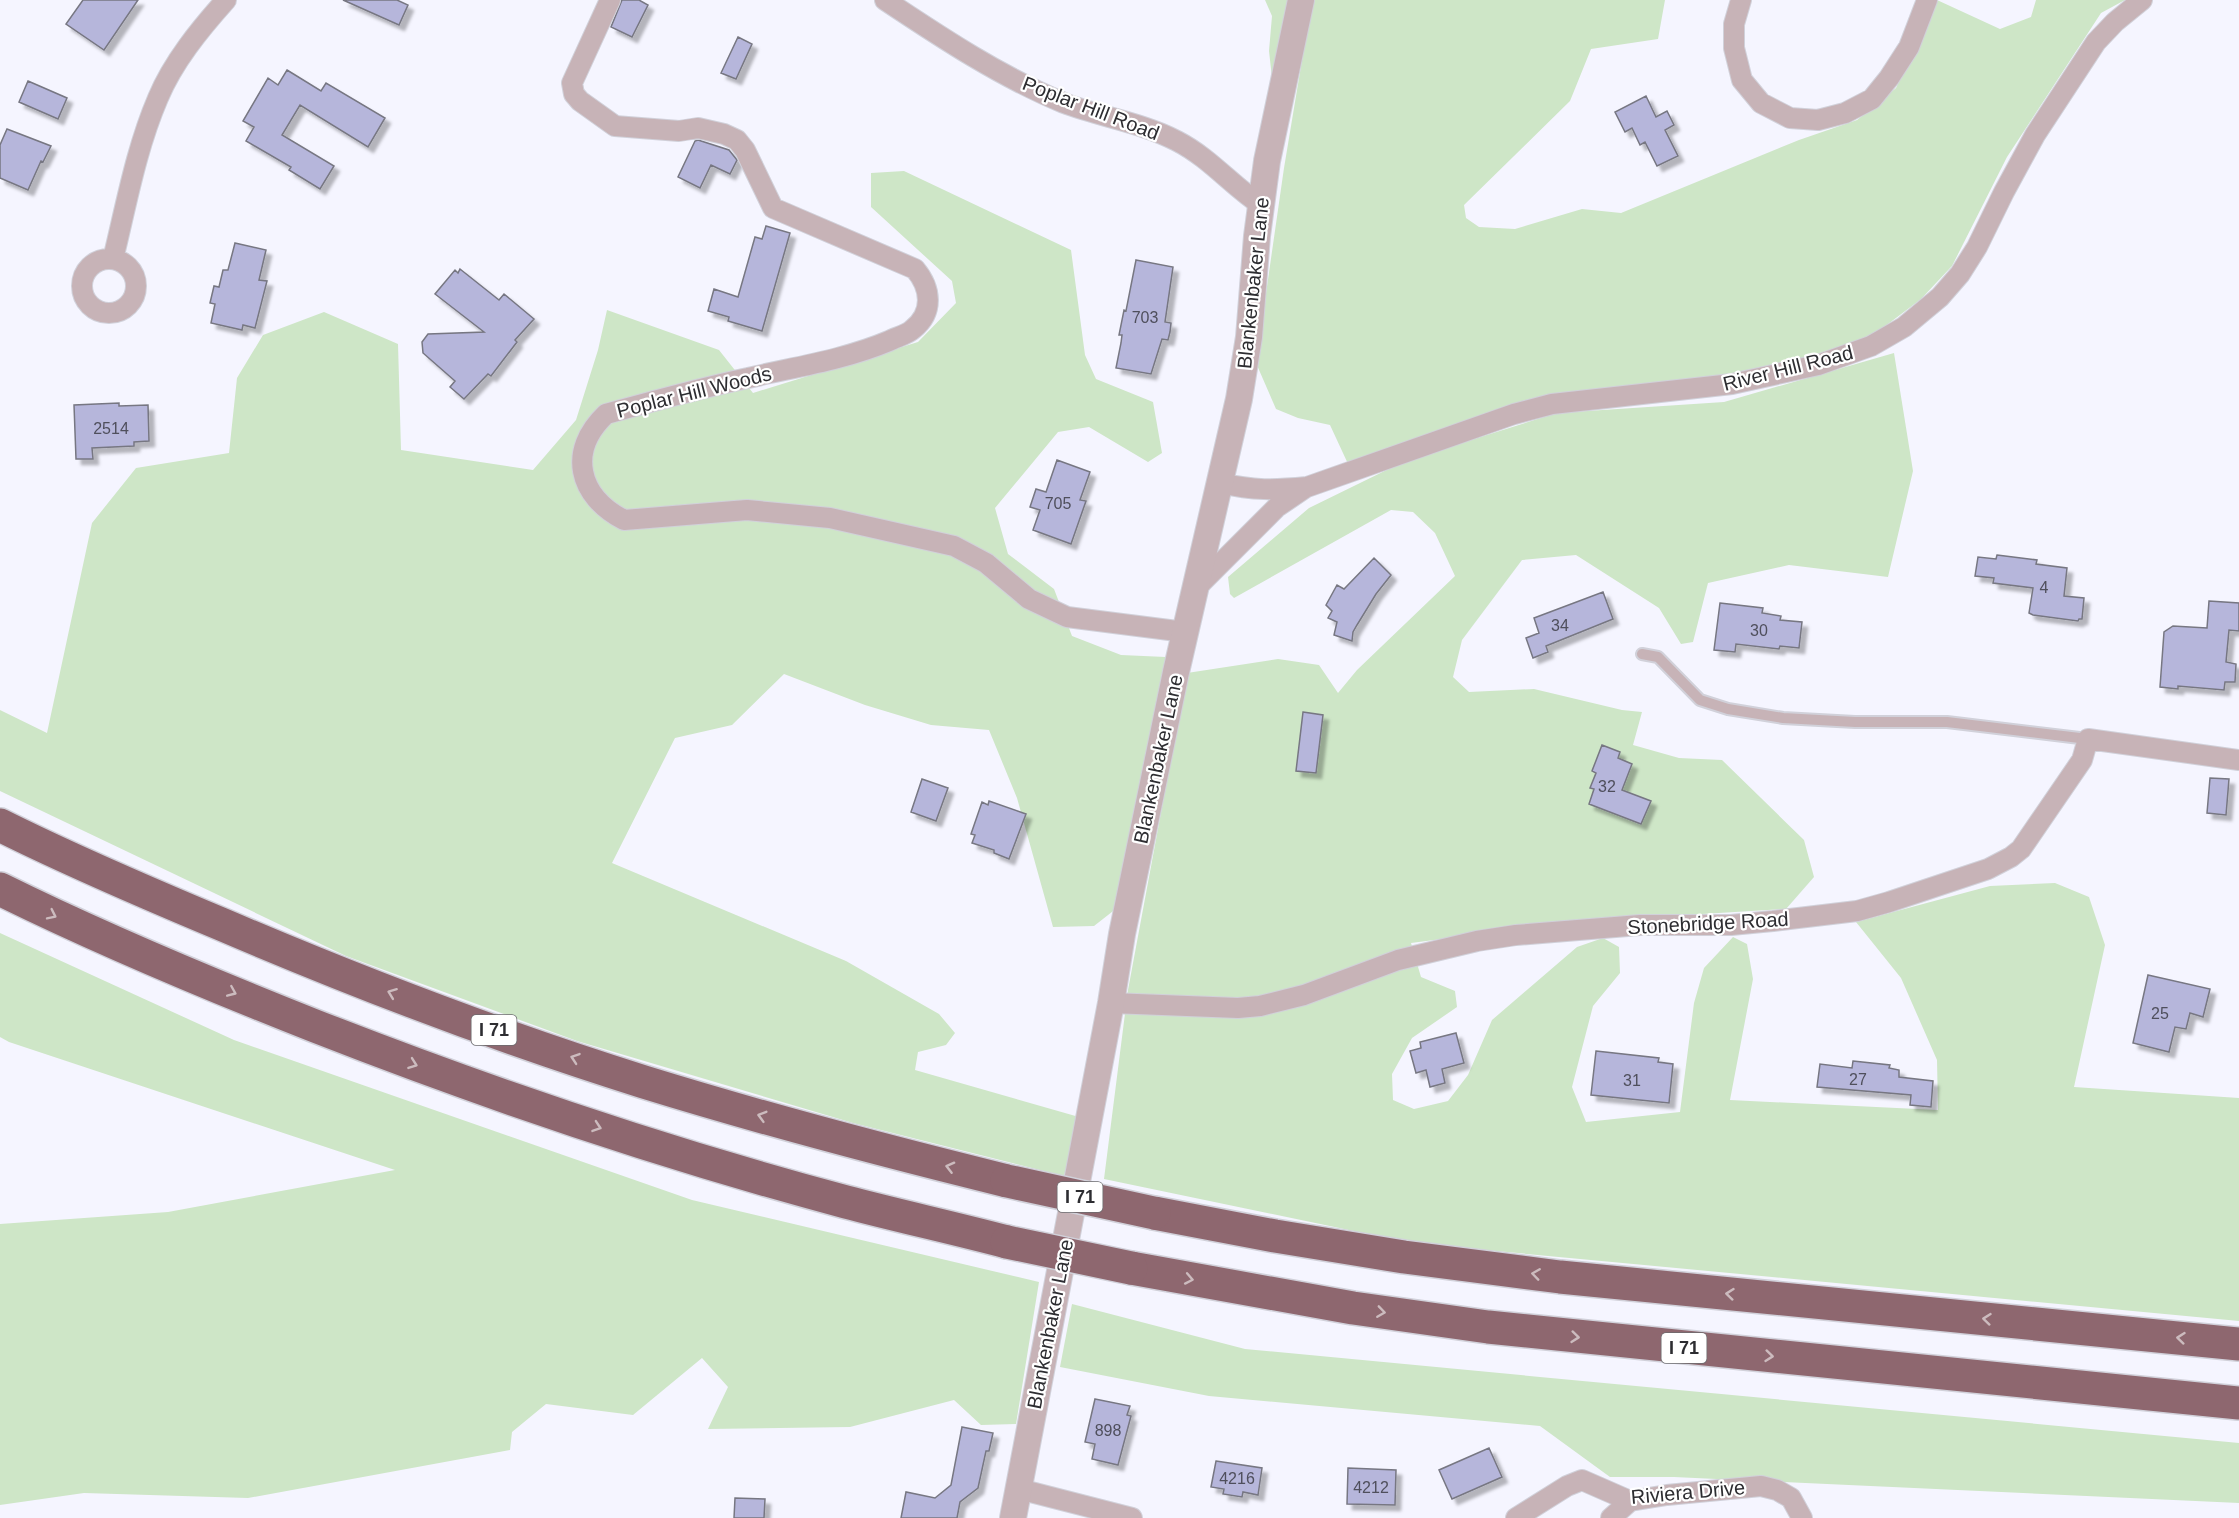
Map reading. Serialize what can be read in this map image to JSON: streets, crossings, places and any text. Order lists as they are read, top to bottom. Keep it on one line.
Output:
{"streets":{"highway":["I 71"],"street":["Poplar Hill Road","Blankenbaker Lane","River Hill Road","Poplar Hill Woods","Stonebridge Road","Riviera Drive"]},"crossings":[["Poplar Hill Road","Blankenbaker Lane"],["Blankenbaker Lane","River Hill Road"],["Blankenbaker Lane","Poplar Hill Woods"],["Blankenbaker Lane","Stonebridge Road"]],"house_numbers":["703","2514","705","4","34","30","32","25","27","31","898","4216","4212"]}
